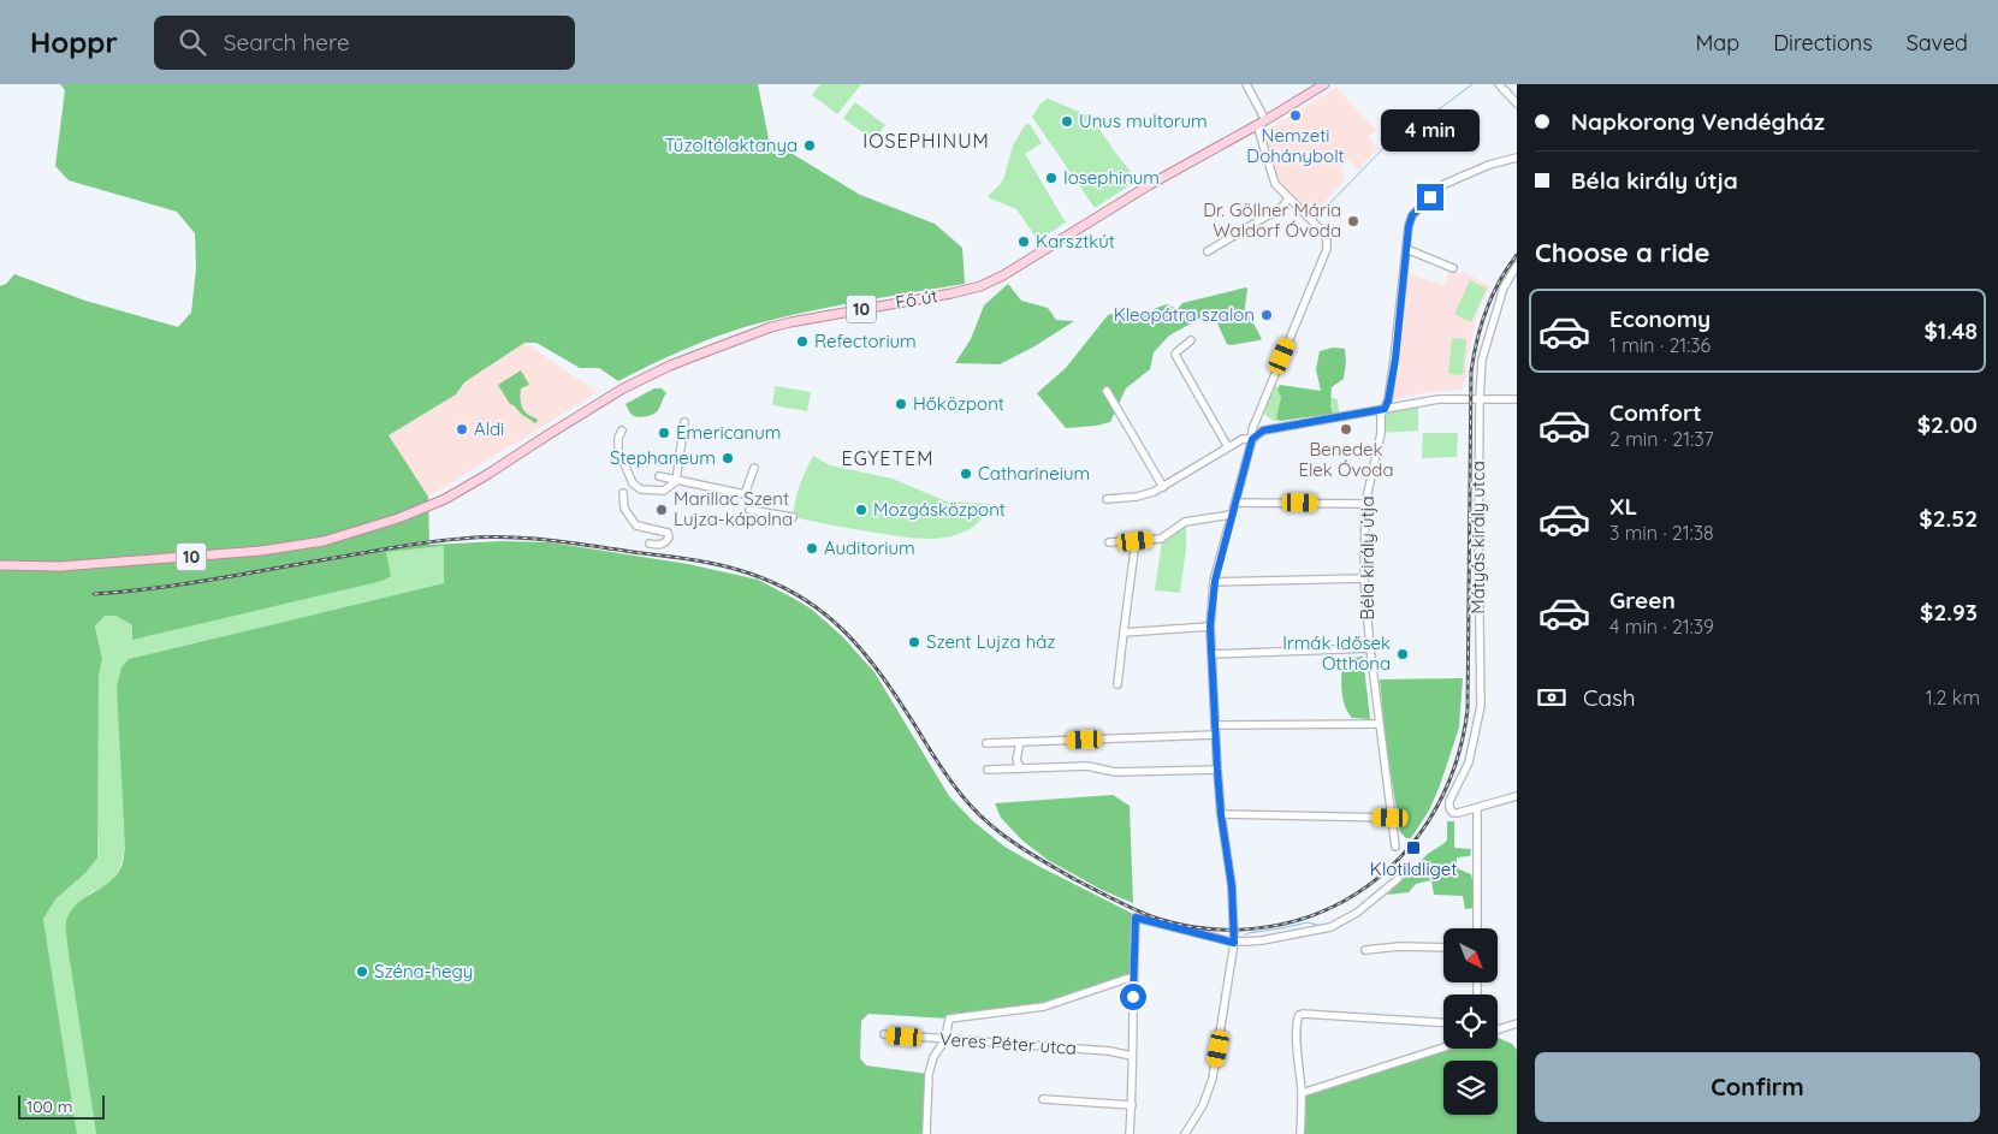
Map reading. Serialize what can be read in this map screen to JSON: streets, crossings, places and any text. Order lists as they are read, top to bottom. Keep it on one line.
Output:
{"streets":{"main road":["Fő út","10"],"street":["Mátyás király utca","Béla király útja","Veres Péter utca"]},"districts":["IOSEPHINUM","EGYETEM"],"places":{"other":["Nemzeti Dohánybolt","Unus multorum","Tűzoltólaktanya","Iosephinum","Dr. Göllner Mária Waldorf Óvoda","Karsztkút","Kleopátra szalon","Refectorium","Hőközpont","Aldi","Benedek Elek Óvoda","Emericanum","Stephaneum","Catharineium","Marillac Szent Lujza-kápolna","Mozgásközpont","Auditorium","Szent Lujza ház","Irmák Idősek Otthona","Széna-hegy"],"transit":["Klotildliget"]},"scale_bar":"100 m","north":"bottom right","page":{"header":"Hoppr","search":"Search here","nav":["Map","Directions","Saved"],"banner":["Napkorong Vendégház","Béla király útja"],"bubble":"4 min","heading":"Choose a ride","list":[{"name":"Economy","note":"1 min · 21:36","value":"$1.48"},{"name":"Comfort","note":"2 min · 21:37","value":"$2.00"},{"name":"XL","note":"3 min · 21:38","value":"$2.52"},{"name":"Green","note":"4 min · 21:39","value":"$2.93"}],"pay":["Cash","1.2 km"],"buttons":"Confirm","scale":"100 m"}}
